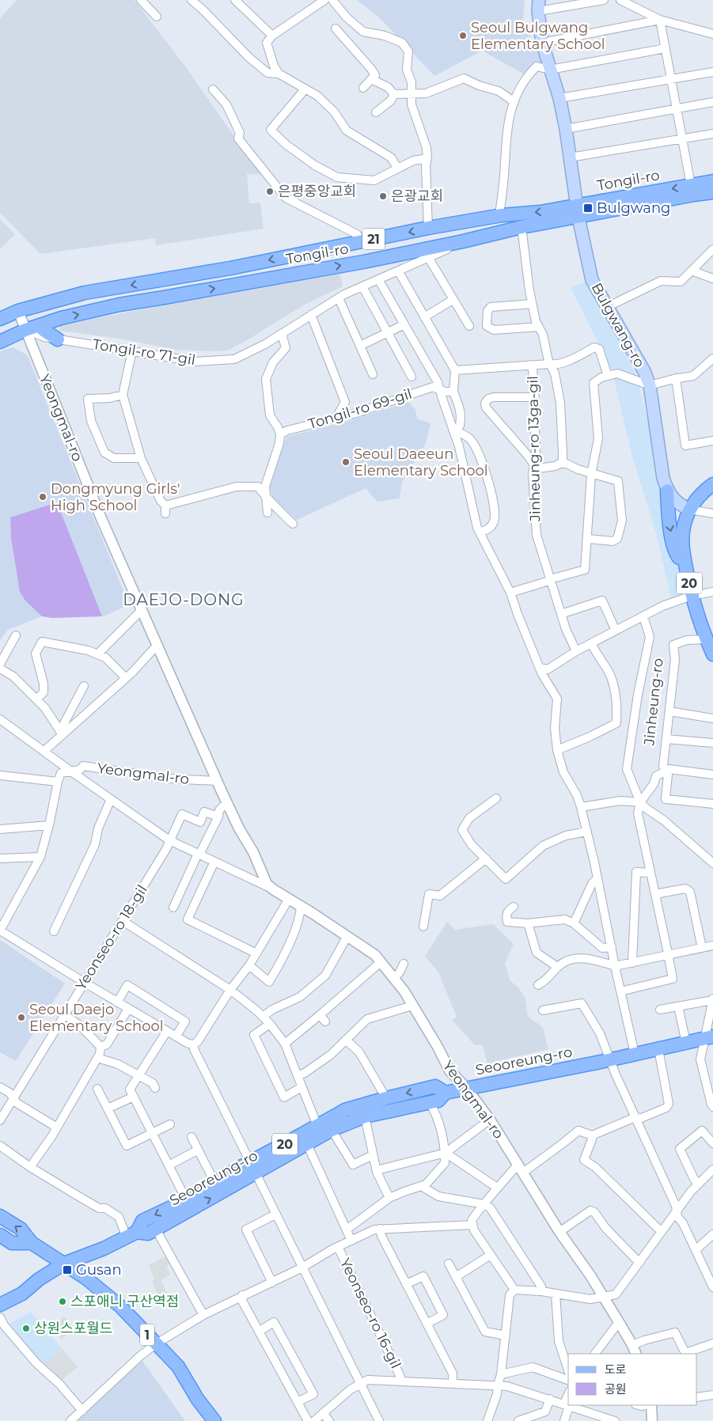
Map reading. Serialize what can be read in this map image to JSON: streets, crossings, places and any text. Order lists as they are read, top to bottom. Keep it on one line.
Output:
{"streets":{"main road":["Tongil-ro","21","Bulgwang-ro","20","Seooreung-ro","1"],"street":["Tongil-ro 71-gil","Tongil-ro 69-gil","Yeongmal-ro","Jinheung-ro 13ga-gil","Jinheung-ro","Yeonseo-ro 18-gil","Yeonseo-ro 16-gil"]},"crossings":[["Tongil-ro","Bulgwang-ro"],["Tongil-ro","Tongil-ro 71-gil"],["Tongil-ro","Yeongmal-ro"],["Bulgwang-ro","20"],["Tongil-ro 71-gil","Yeongmal-ro"],["Yeongmal-ro","Seooreung-ro"],["20","Jinheung-ro"],["Seooreung-ro","1"],["Yeonseo-ro 16-gil","1"]],"districts":["DAEJO-DONG"],"places":{"other":["Seoul Bulgwang Elementary School","은평중앙교회","은광교회","Seoul Daeeun Elementary School","Dongmyung Girls' High School","Seoul Daejo Elementary School","스포애니 구산역점","상원스포월드"],"transit":["Bulgwang","Gusan"]},"legend":["도로","공원"]}
